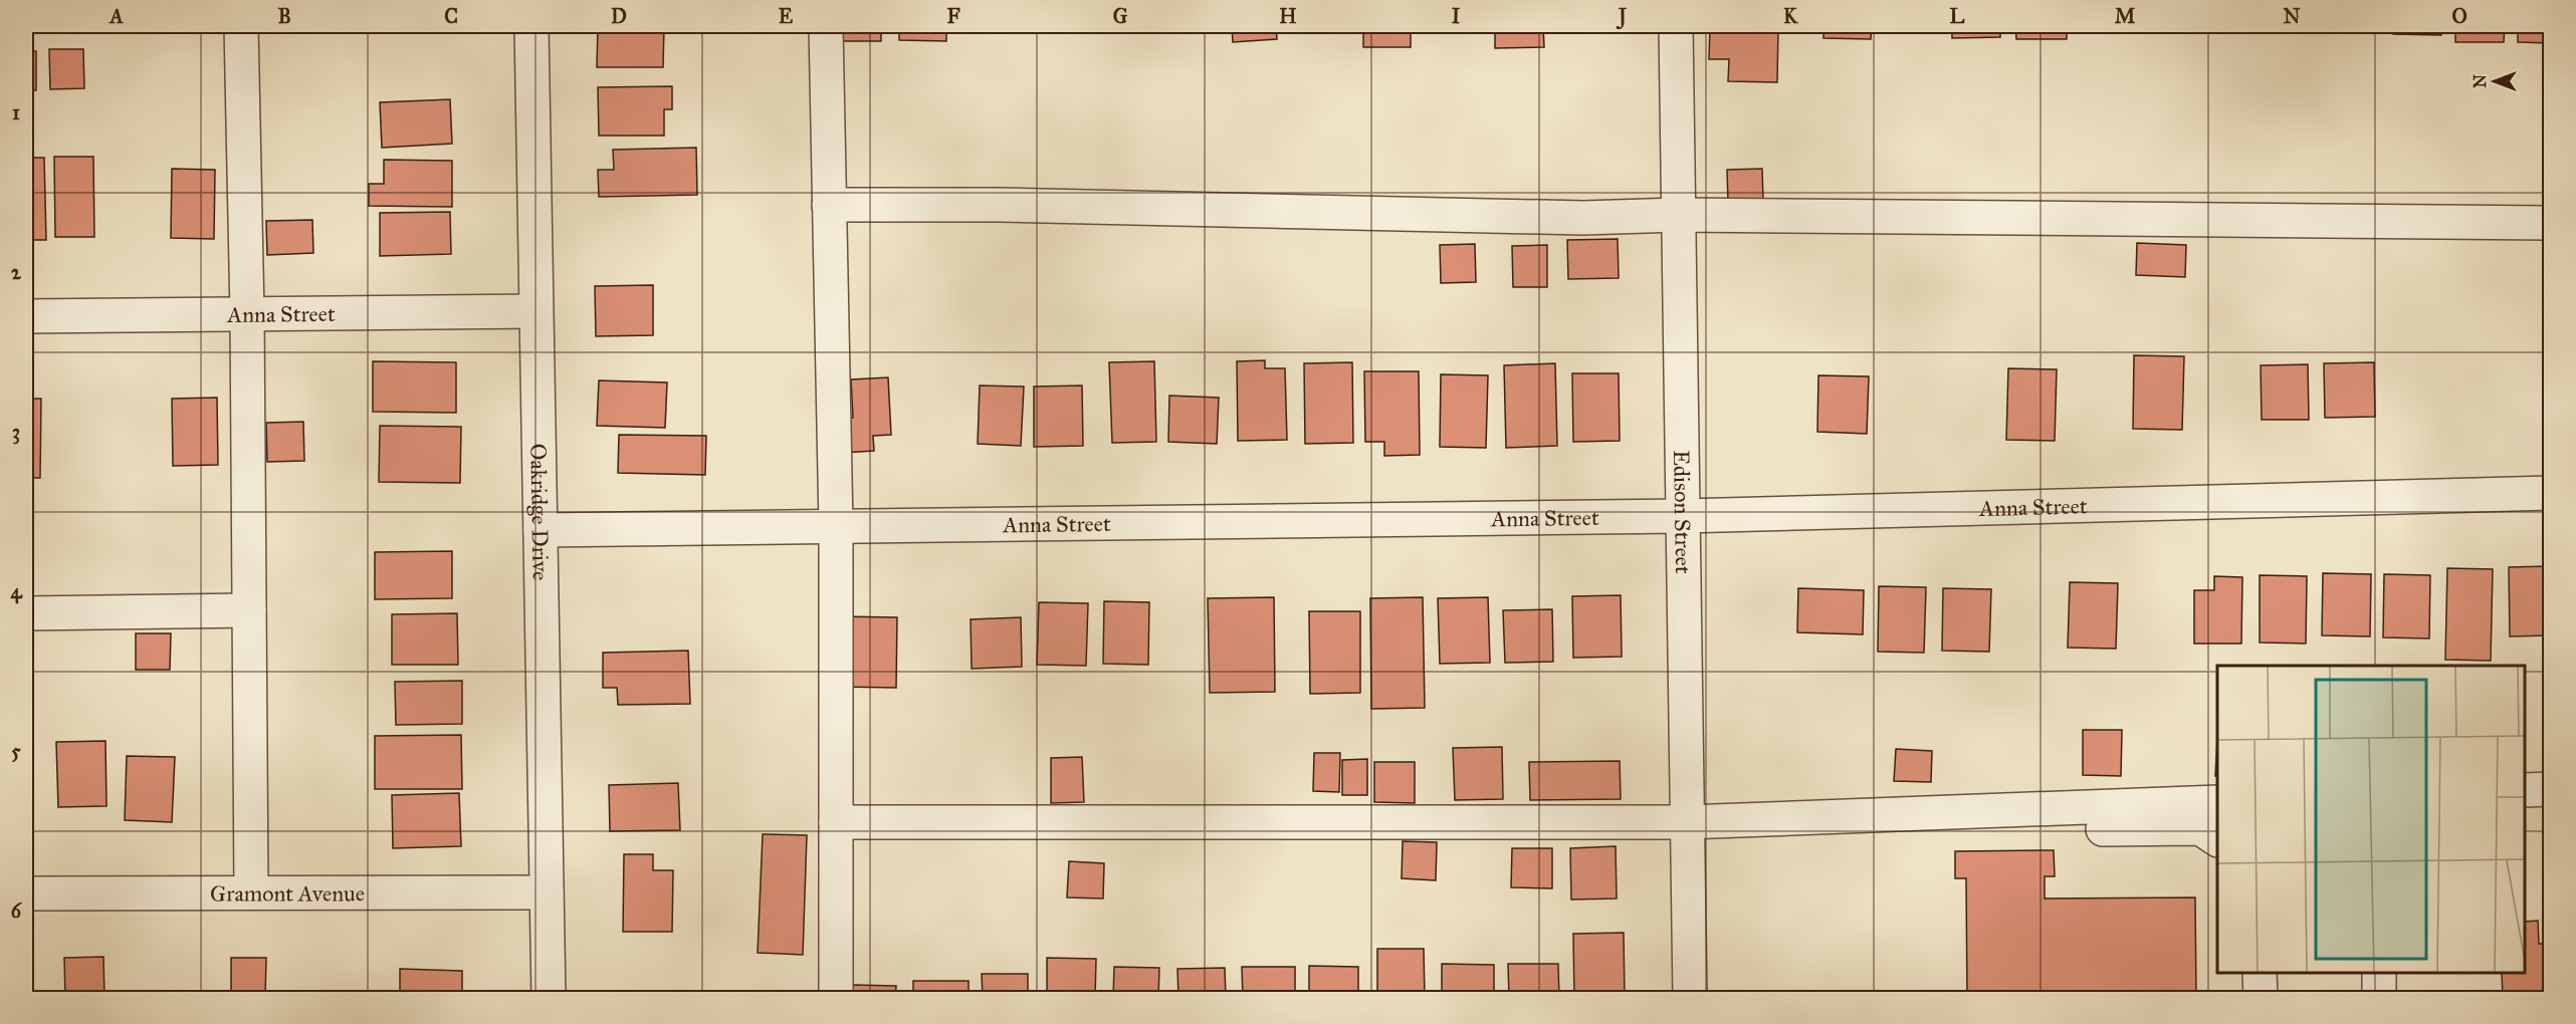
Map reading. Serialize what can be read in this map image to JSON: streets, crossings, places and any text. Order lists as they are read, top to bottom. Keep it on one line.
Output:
{"streets":{"street":["Anna Street","Oakridge Drive","Edison Street","Gramont Avenue"]},"crossings":[["Anna Street","Oakridge Drive"],["Anna Street","Edison Street"],["Oakridge Drive","Gramont Avenue"]],"north":"left","grid":{"columns":["A","B","C","D","E","F","G","H","I","J","K","L","M","N","O"],"rows":["1","2","3","4","5","6"]}}
